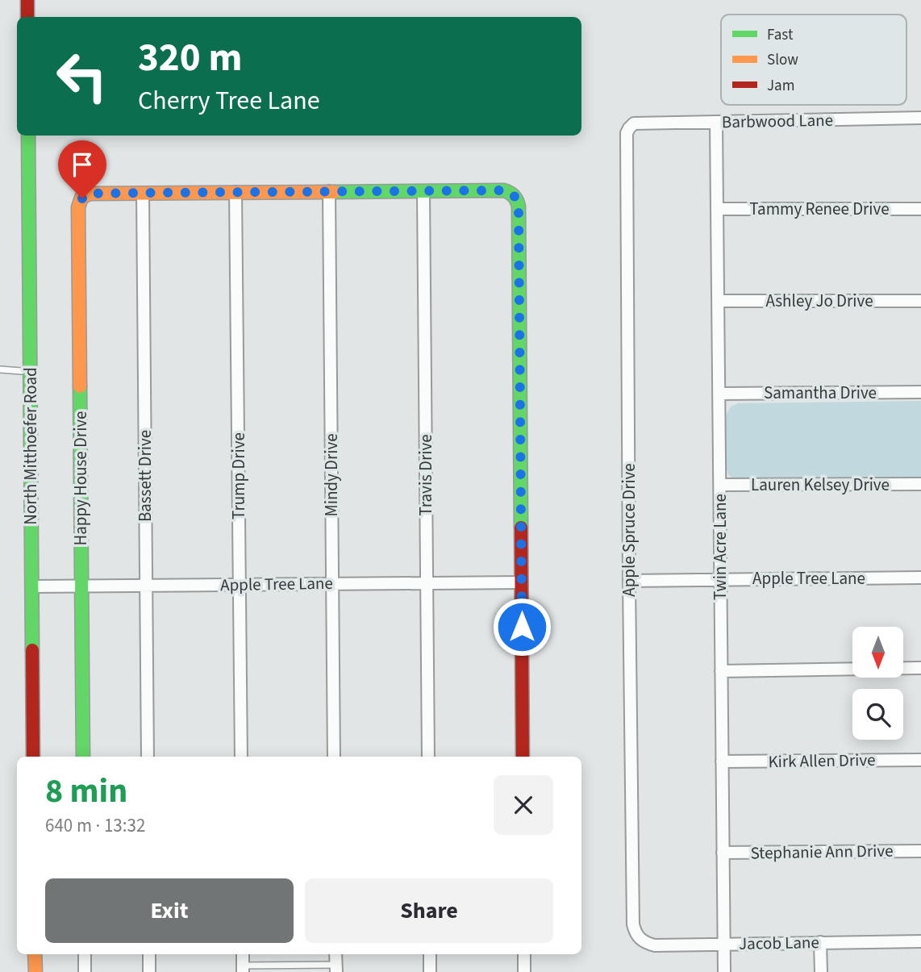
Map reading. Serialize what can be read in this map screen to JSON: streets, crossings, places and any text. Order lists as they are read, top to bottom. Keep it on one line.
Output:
{"streets":{"street":["Barbwood Lane","Tammy Renee Drive","Ashley Jo Drive","Samantha Drive","North Mitthoefer Road","Mindy Drive","Travis Drive","Bassett Drive","Trump Drive","Happy House Drive","Lauren Kelsey Drive","Apple Spruce Drive","Twin Acre Lane","Apple Tree Lane","Kirk Allen Drive","Stephanie Ann Drive","Jacob Lane"]},"crossings":[["Barbwood Lane","Apple Spruce Drive"],["Barbwood Lane","Twin Acre Lane"],["Tammy Renee Drive","Twin Acre Lane"],["Ashley Jo Drive","Twin Acre Lane"],["Samantha Drive","Twin Acre Lane"],["North Mitthoefer Road","Apple Tree Lane"],["Mindy Drive","Apple Tree Lane"],["Travis Drive","Apple Tree Lane"],["Bassett Drive","Happy House Drive"],["Bassett Drive","Apple Tree Lane"],["Trump Drive","Apple Tree Lane"],["Happy House Drive","Apple Tree Lane"],["Lauren Kelsey Drive","Twin Acre Lane"],["Apple Spruce Drive","Apple Tree Lane"],["Apple Spruce Drive","Jacob Lane"],["Twin Acre Lane","Apple Tree Lane"],["Twin Acre Lane","Kirk Allen Drive"],["Twin Acre Lane","Stephanie Ann Drive"],["Twin Acre Lane","Jacob Lane"]],"legend":["Fast","Slow","Jam"],"north":"bottom","page":{"turn":["320 m","Cherry Tree Lane"],"heading":["8 min","640 m · 13:32"],"buttons":["Exit","Share"]}}
